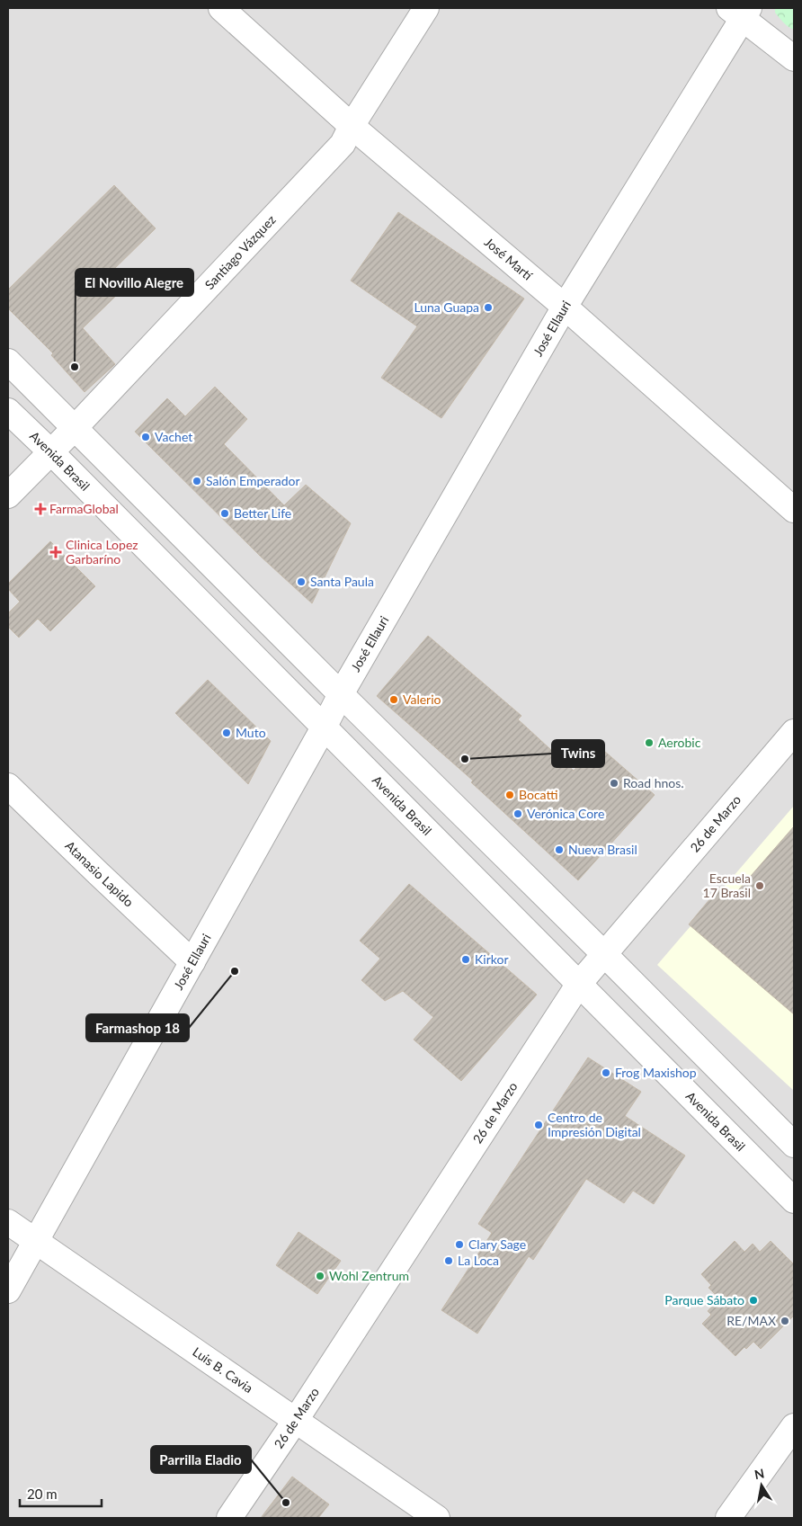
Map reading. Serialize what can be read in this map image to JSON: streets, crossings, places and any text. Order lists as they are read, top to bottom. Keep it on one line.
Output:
{"streets":{"street":["Santiago Vázquez","José Martí","José Ellauri","Avenida Brasil","26 de Marzo","Atanasio Lapido","Luis B. Cavia"]},"crossings":[["Santiago Vázquez","José Martí"],["Santiago Vázquez","Avenida Brasil"],["José Martí","José Ellauri"],["José Ellauri","Avenida Brasil"],["José Ellauri","Atanasio Lapido"],["José Ellauri","Luis B. Cavia"],["Avenida Brasil","26 de Marzo"],["26 de Marzo","Luis B. Cavia"]],"places":{"other":["Luna Guapa","El Novillo Alegre","Vachet","Salón Emperador","Better Life","Santa Paula","Valerio","Muto","Aerobic","Twins","Road hnos.","Bocatti","Verónica Core","Nueva Brasil","Escuela 17 Brasil","Kirkor","Farmashop 18","Frog Maxishop","Centro de Impresión Digital","Clary Sage","La Loca","Wohl Zentrum","Parque Sábato","RE/MAX","Parrilla Eladio"],"health":["FarmaGlobal","Clinica Lopez Garbaríno"]},"scale_bar":"20 m","north":"top"}
